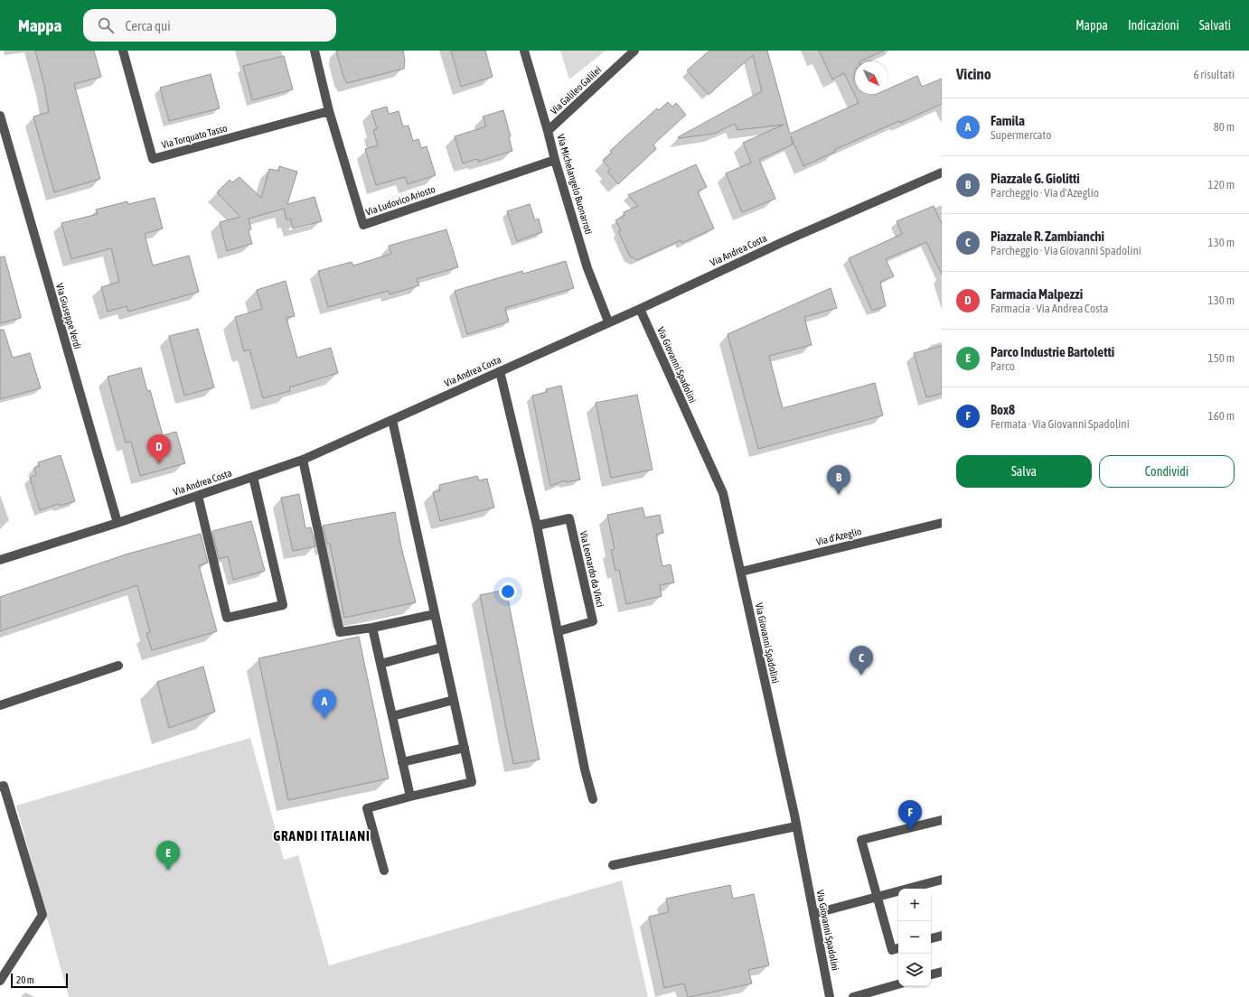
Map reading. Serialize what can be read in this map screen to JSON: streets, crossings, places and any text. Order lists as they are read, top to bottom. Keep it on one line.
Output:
{"streets":{"street":["Via Galileo Galilei","Via Torquato Tasso","Via Michelangelo Buonarroti","Via Ludovico Ariosto","Via Andrea Costa","Via Giuseppe Verdi","Via Giovanni Spadolini","Via d'Azeglio","Via Leonardo da Vinci"]},"crossings":[["Via Galileo Galilei","Via Michelangelo Buonarroti"],["Via Torquato Tasso","Via Ludovico Ariosto"],["Via Michelangelo Buonarroti","Via Ludovico Ariosto"],["Via Michelangelo Buonarroti","Via Andrea Costa"],["Via Andrea Costa","Via Giuseppe Verdi"],["Via Andrea Costa","Via Giovanni Spadolini"],["Via Giovanni Spadolini","Via d'Azeglio"]],"districts":["GRANDI ITALIANI"],"scale_bar":"20 m","north":"bottom right","page":{"header":"Mappa","search":"Cerca qui","nav":["Mappa","Indicazioni","Salvati"],"heading":["Vicino","6 risultati"],"list":[{"mark":"A","name":"Famila","note":"Supermercato","value":"80 m"},{"mark":"B","name":"Piazzale G. Giolitti","note":"Parcheggio · Via d'Azeglio","value":"120 m"},{"mark":"C","name":"Piazzale R. Zambianchi","note":"Parcheggio · Via Giovanni Spadolini","value":"130 m"},{"mark":"D","name":"Farmacia Malpezzi","note":"Farmacia · Via Andrea Costa","value":"130 m"},{"mark":"E","name":"Parco Industrie Bartoletti","note":"Parco","value":"150 m"},{"mark":"F","name":"Box8","note":"Fermata · Via Giovanni Spadolini","value":"160 m"}],"pins":["D","B","C","A","F","E"],"buttons":["Salva","Condividi"],"map_buttons":["+","−"],"scale":"20 m"}}
